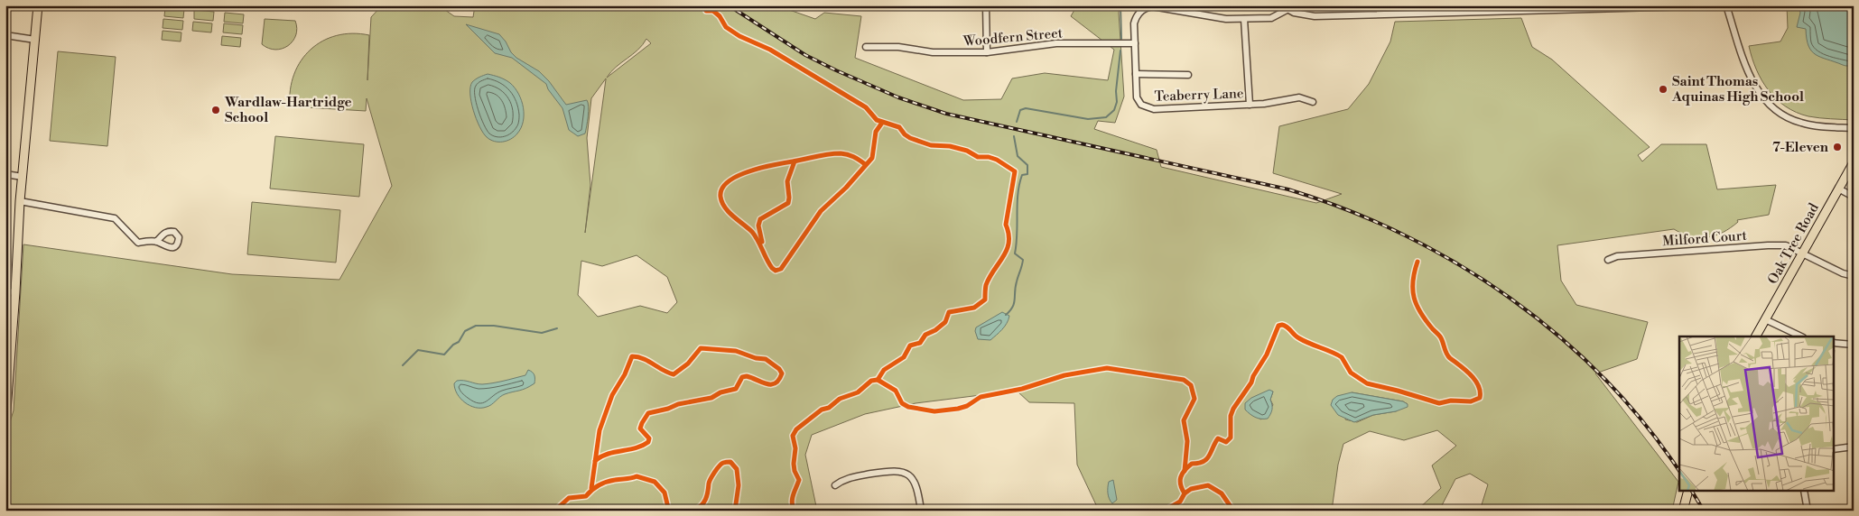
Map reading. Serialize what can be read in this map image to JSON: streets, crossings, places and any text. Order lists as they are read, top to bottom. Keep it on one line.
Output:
{"streets":{"main road":["Oak Tree Road"],"street":["Woodfern Street","Teaberry Lane","Milford Court"]},"crossings":[["Woodfern Street","Teaberry Lane"],["Milford Court","Oak Tree Road"]],"places":["Saint Thomas Aquinas High School","Wardlaw-Hartridge School","7-Eleven"]}
